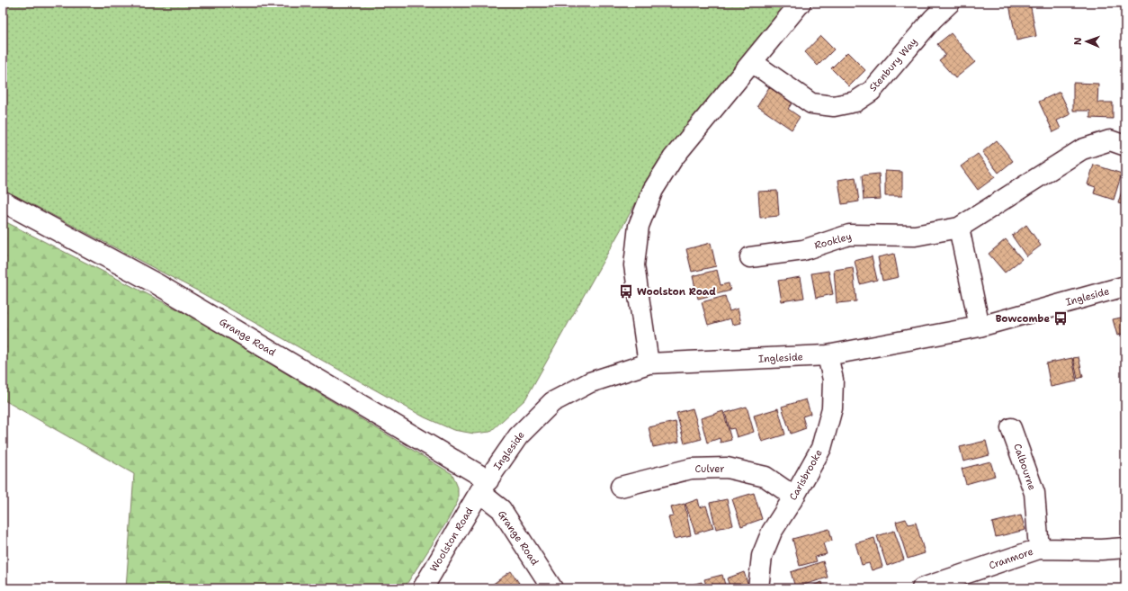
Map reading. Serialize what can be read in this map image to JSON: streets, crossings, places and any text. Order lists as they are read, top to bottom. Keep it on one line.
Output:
{"streets":{"street":["Stenbury Way","Rookley","Ingleside","Grange Road","Calbourne","Culver","Carisbrooke","Woolston Road","Cranmore"]},"crossings":[["Ingleside","Grange Road"],["Ingleside","Carisbrooke"],["Ingleside","Woolston Road"],["Grange Road","Woolston Road"],["Calbourne","Cranmore"],["Culver","Carisbrooke"]],"places":{"bus stop":["Woolston Road","Bowcombe"]},"north":"left"}
